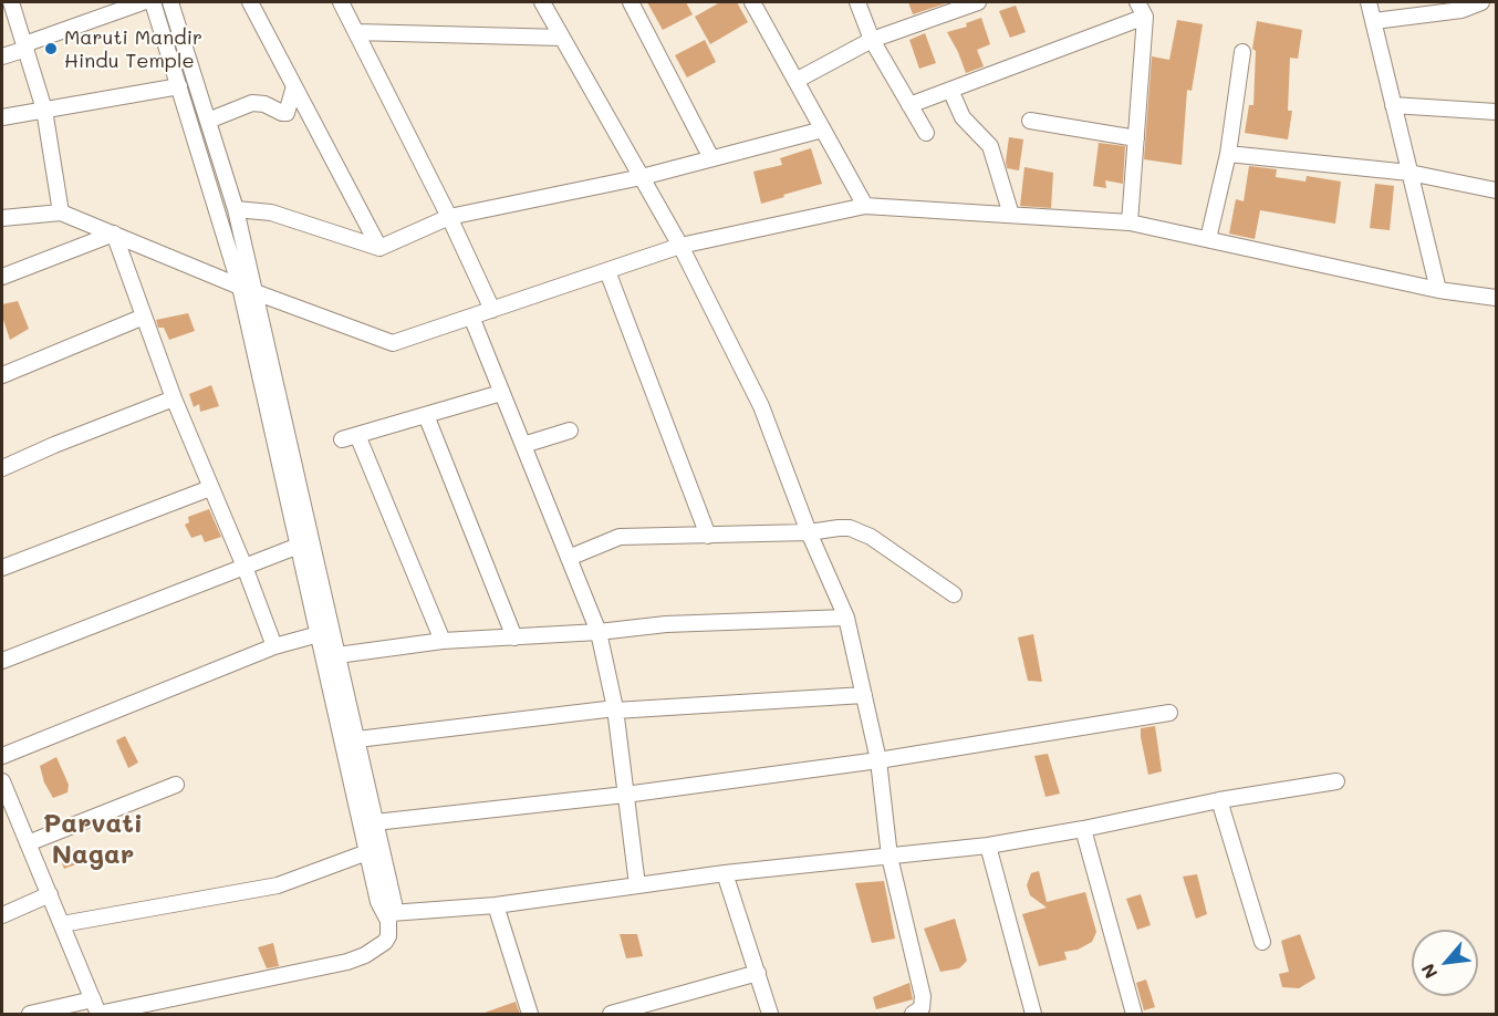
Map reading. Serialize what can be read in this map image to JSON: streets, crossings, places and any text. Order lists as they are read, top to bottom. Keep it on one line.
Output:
{"districts":["Parvati Nagar"],"places":["Maruti Mandir Hindu Temple"],"north":"bottom left"}
